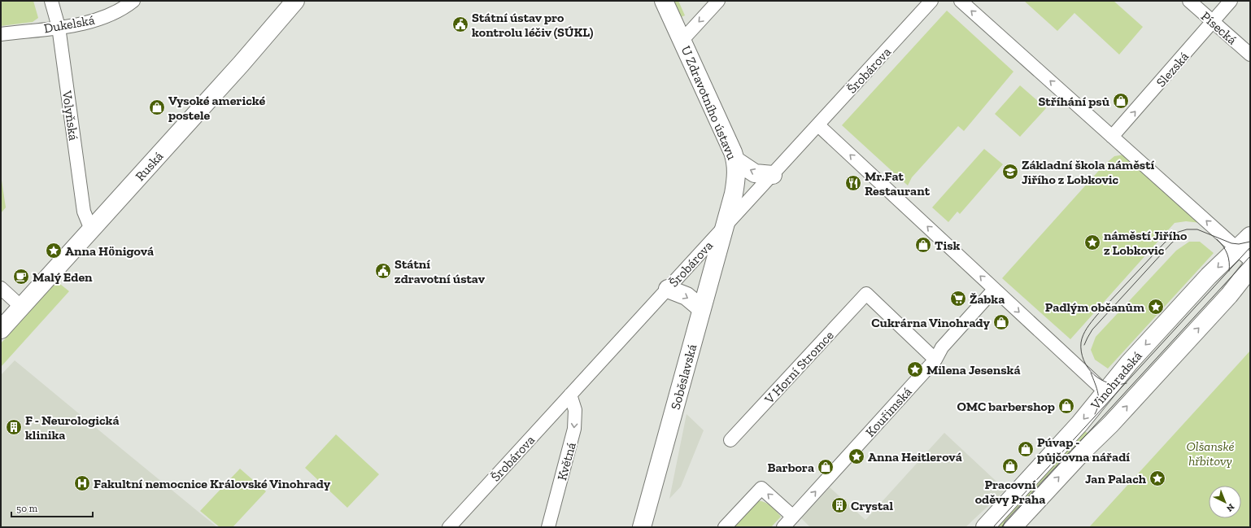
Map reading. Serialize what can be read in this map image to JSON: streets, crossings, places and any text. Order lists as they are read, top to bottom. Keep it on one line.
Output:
{"streets":{"main road":["U Zdravotního ústavu","Ruská","Soběslavská","Vinohradská"],"street":["Dukelská","Písecká","Slezská","Šrobárova","Volyňská","V Horní Stromce","Kouřimská","Květná"]},"crossings":[["Dukelská","Volyňská"],["Písecká","Slezská"],["Šrobárova","U Zdravotního ústavu"],["Šrobárova","Soběslavská"],["Šrobárova","Květná"],["U Zdravotního ústavu","Soběslavská"],["Volyňská","Ruská"],["V Horní Stromce","Kouřimská"]],"one_way":["Slezská","Kouřimská","Květná"],"parks":["Olšanské hřbitovy"],"places":{"public building":["Státní ústav pro kontrolu léčiv (SÚKL)","Státní zdravotní ústav"],"shop":["Stříhání psů","Vysoké americké postele","Tisk","Cukrárna Vinohrady","OMC barbershop","Púvap - půjčovna nářadí","Pracovní oděvy Praha","Barbora"],"school or university":["Základní škola náměstí Jiřího z Lobkovic"],"restaurant":["Mr.Fat Restaurant"],"place":["náměstí Jiřího z Lobkovic","Anna Hӧnigová","Padlým občanům","Milena Jesenská","Anna Heitlerová","Jan Palach"],"cafe":["Malý Eden"],"supermarket":["Žabka"],"building":["F - Neurologická klinika","Crystal"],"hospital":["Fakultní nemocnice Královské Vinohrady"]},"scale_bar":"50 m","north":"bottom right"}
